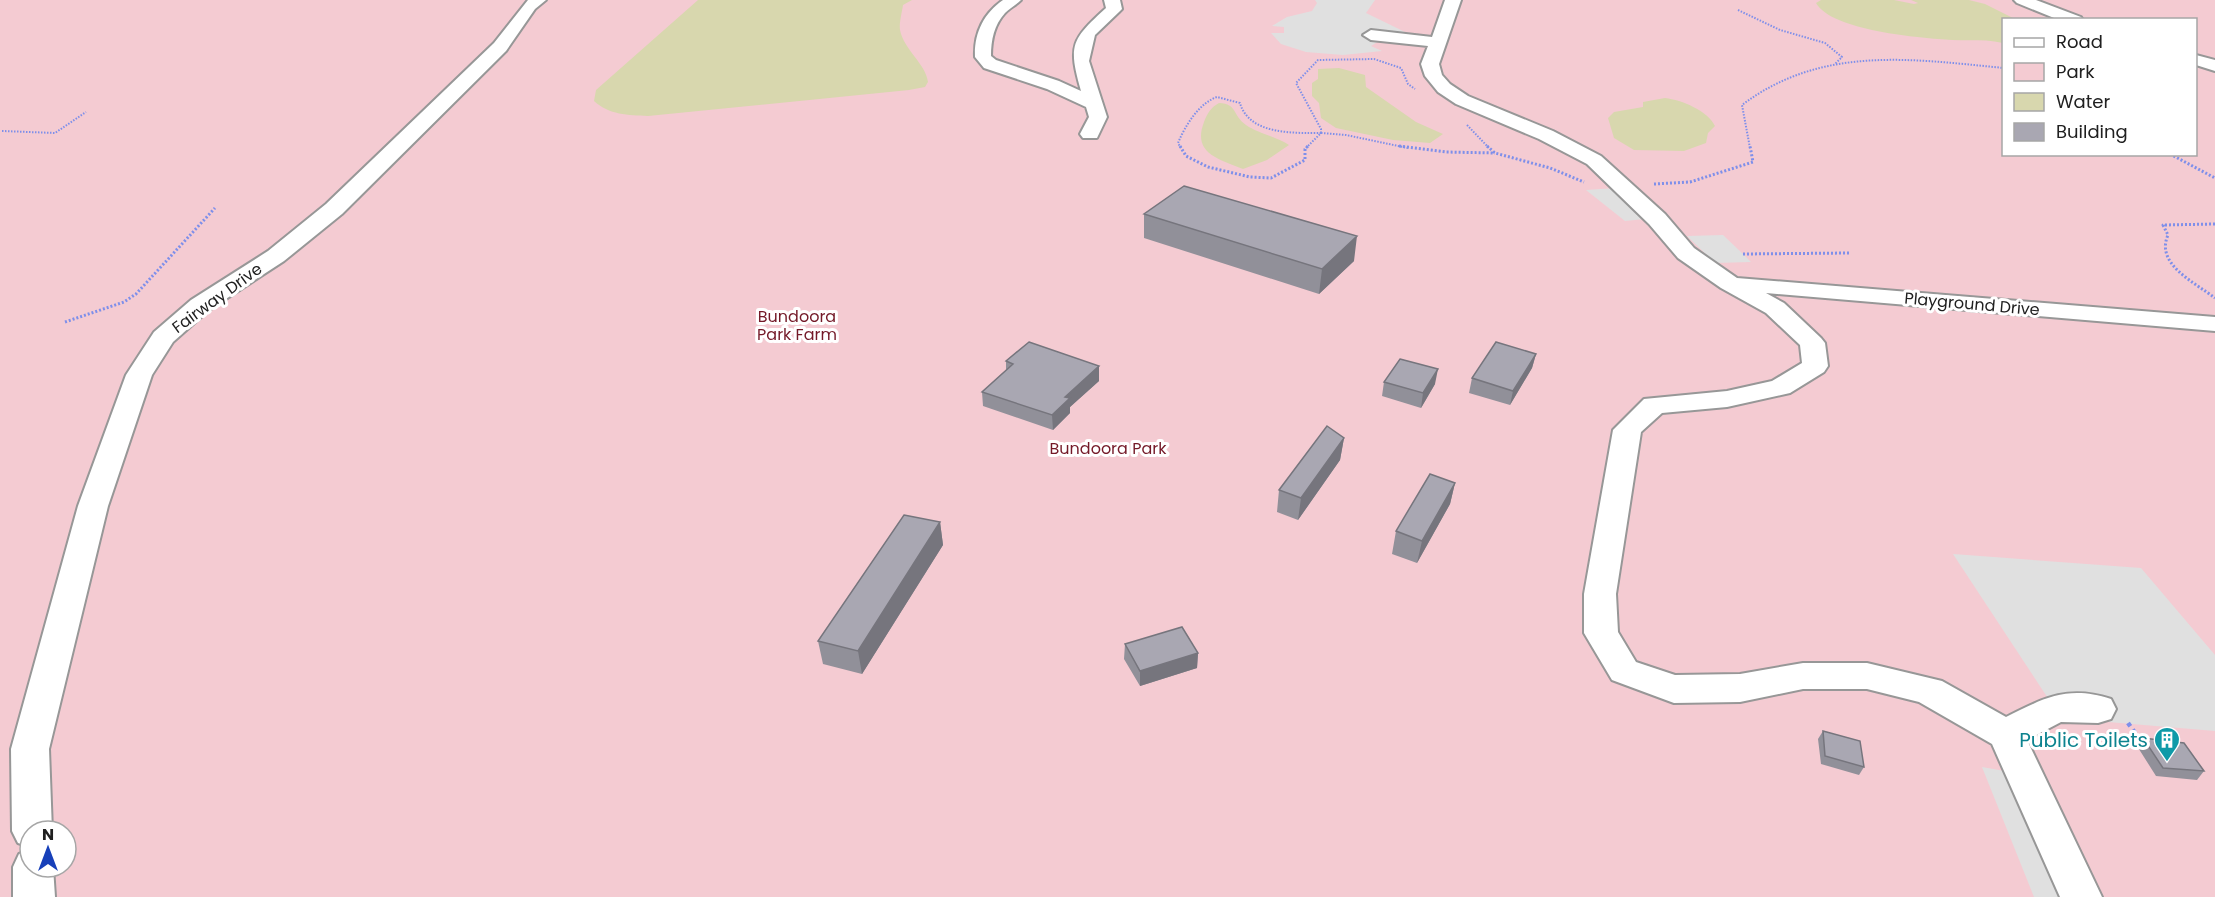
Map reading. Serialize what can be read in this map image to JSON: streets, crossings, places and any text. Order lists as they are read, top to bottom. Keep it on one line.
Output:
{"streets":{"street":["Fairway Drive","Playground Drive"]},"parks":["Bundoora Park Farm","Bundoora Park"],"places":{"building":["Public Toilets"]},"legend":["Road","Park","Water","Building"],"north":"top"}
